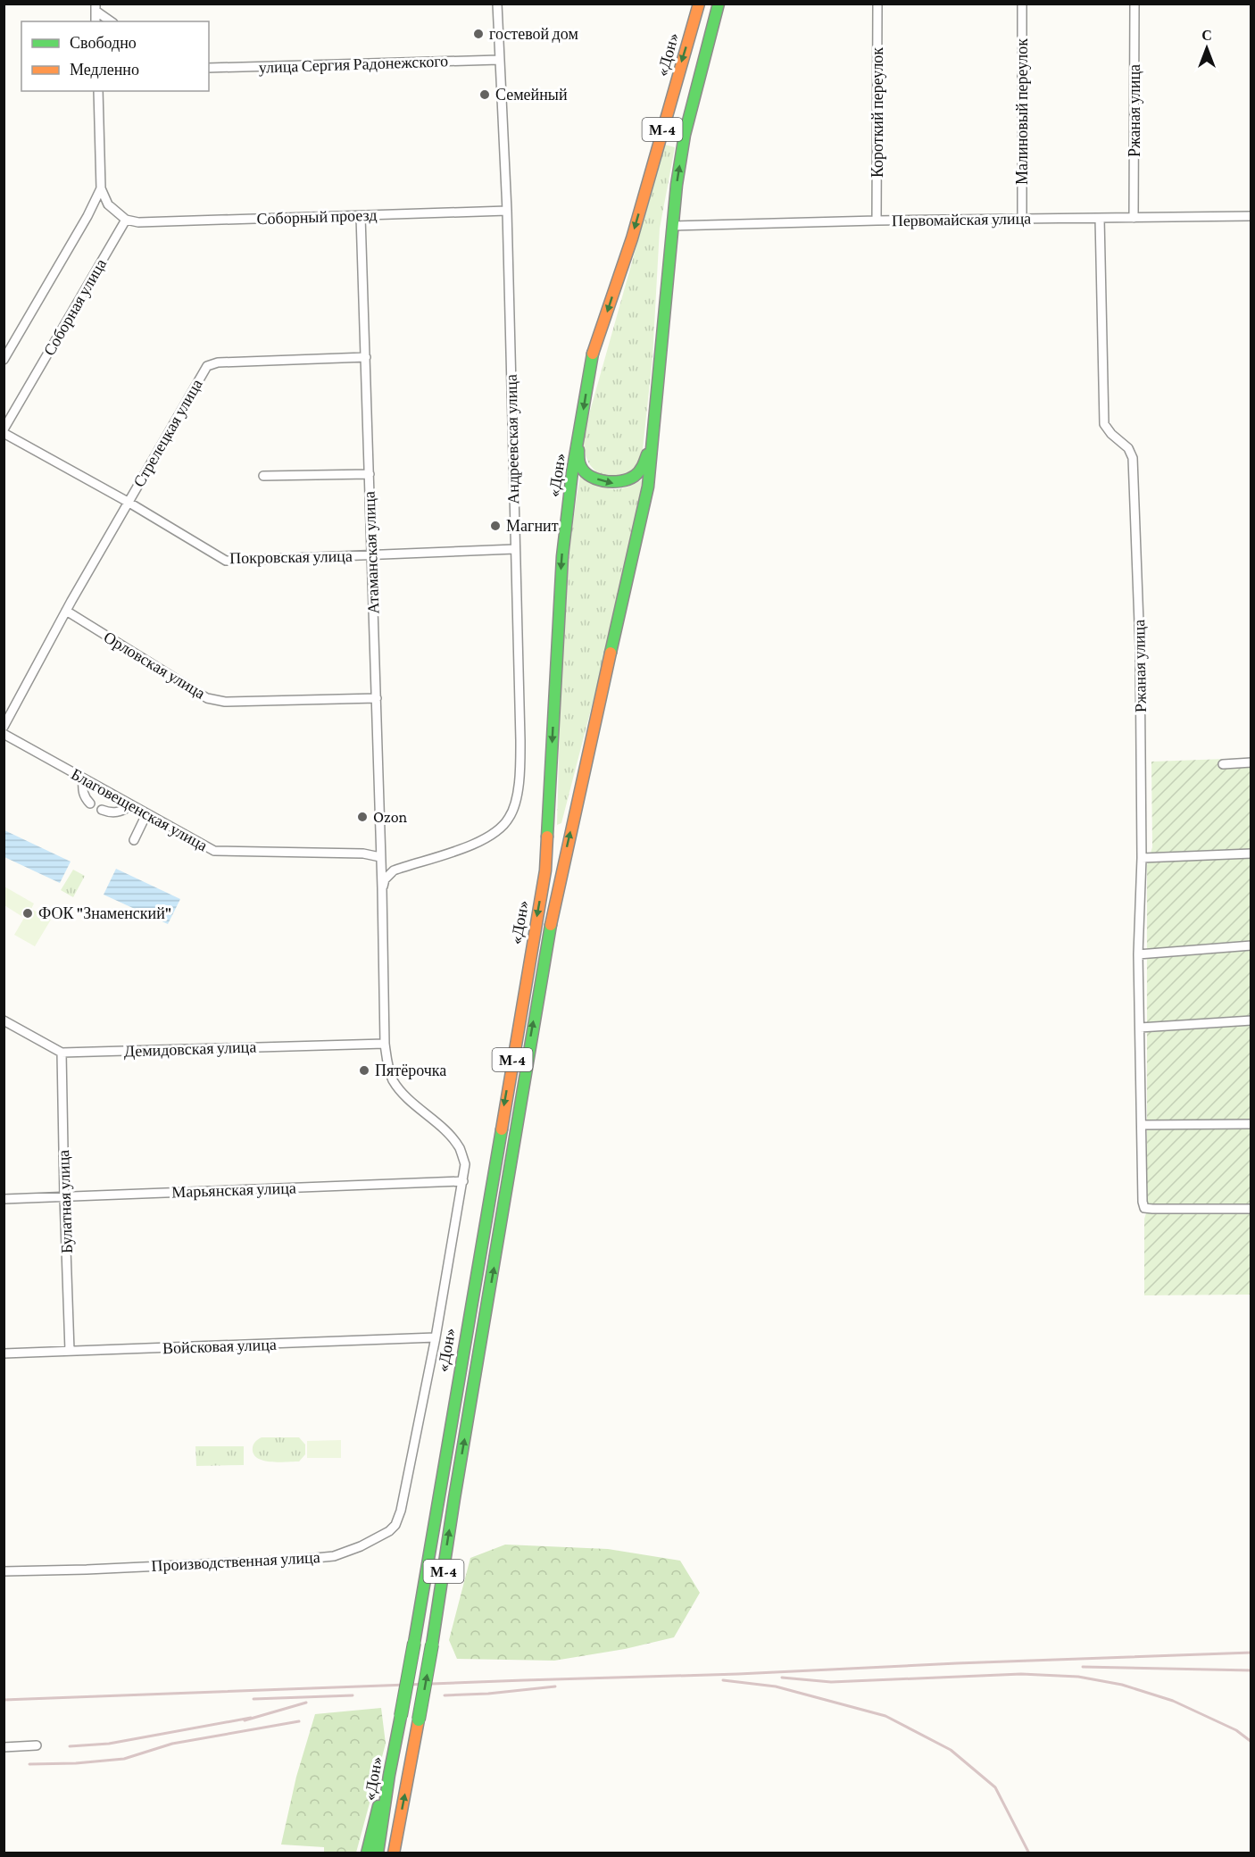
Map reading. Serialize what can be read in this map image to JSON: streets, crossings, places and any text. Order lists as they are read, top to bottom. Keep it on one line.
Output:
{"streets":{"main road":["«Дон»","М-4"],"street":["улица Сергия Радонежского","Ржаная улица","Малиновый переулок","Короткий переулок","Соборный проезд","Первомайская улица","Соборная улица","Стрелецкая улица","Андреевская улица","Атаманская улица","Покровская улица","Орловская улица","Благовещенская улица","Демидовская улица","Марьянская улица","Булатная улица","Войсковая улица","Производственная улица"]},"crossings":[["«Дон»","М-4"],["«Дон»","Первомайская улица"],["улица Сергия Радонежского","Андреевская улица"],["Ржаная улица","Первомайская улица"],["Малиновый переулок","Первомайская улица"],["Короткий переулок","Первомайская улица"],["Соборный проезд","Соборная улица"],["Соборный проезд","Андреевская улица"],["Соборный проезд","Атаманская улица"],["Соборная улица","Покровская улица"],["Стрелецкая улица","Атаманская улица"],["Стрелецкая улица","Покровская улица"],["Стрелецкая улица","Орловская улица"],["Андреевская улица","Атаманская улица"],["Андреевская улица","Покровская улица"],["Атаманская улица","Покровская улица"],["Атаманская улица","Орловская улица"],["Атаманская улица","Благовещенская улица"],["Атаманская улица","Демидовская улица"],["Атаманская улица","Марьянская улица"],["Атаманская улица","Производственная улица"],["Демидовская улица","Булатная улица"],["Марьянская улица","Булатная улица"],["Марьянская улица","Производственная улица"],["Булатная улица","Войсковая улица"],["Войсковая улица","Производственная улица"]],"places":["гостевой дом","Семейный","Магнит","Ozon","ФОК \"Знаменский\"","Пятёрочка"],"legend":["Свободно","Медленно"],"north":"top"}
